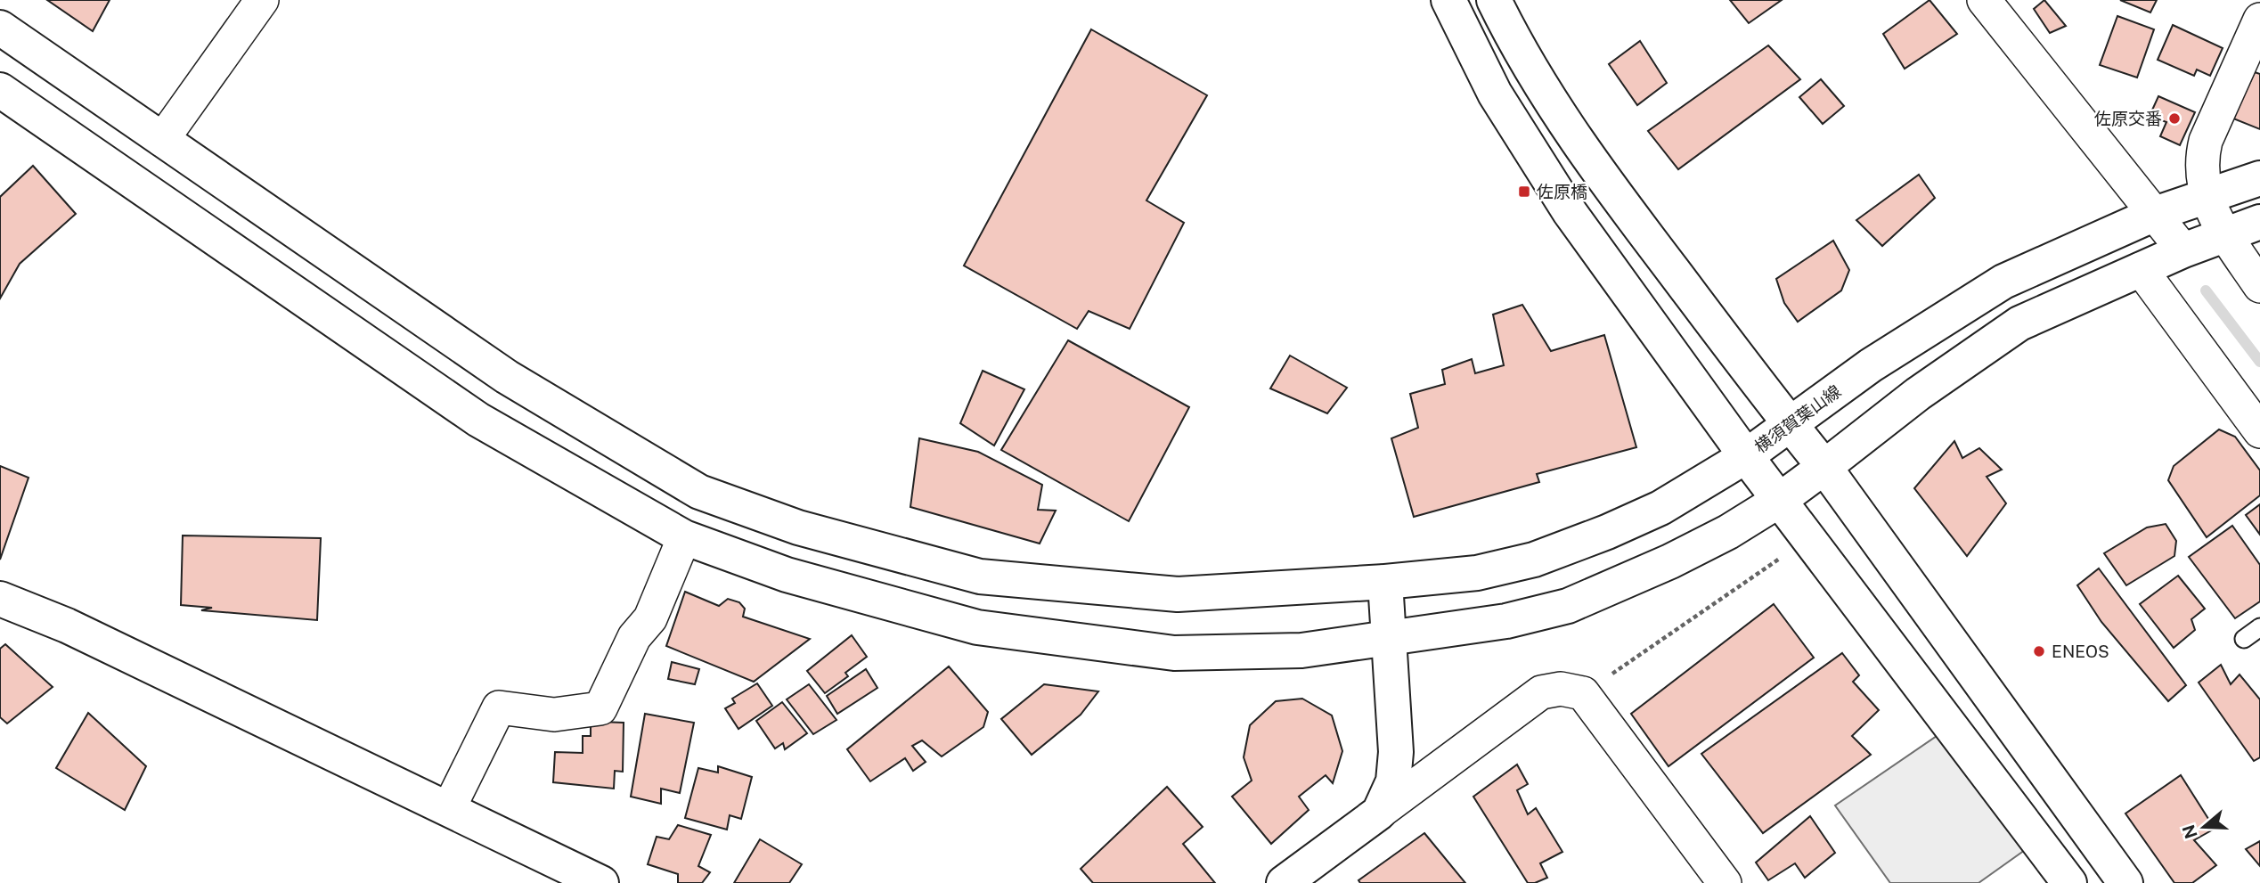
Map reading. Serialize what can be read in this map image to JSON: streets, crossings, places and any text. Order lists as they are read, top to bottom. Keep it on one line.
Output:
{"streets":{"street":["横須賀葉山線"]},"places":{"other":["佐原交番","ENEOS"],"transit":["佐原橋"]},"north":"left"}
